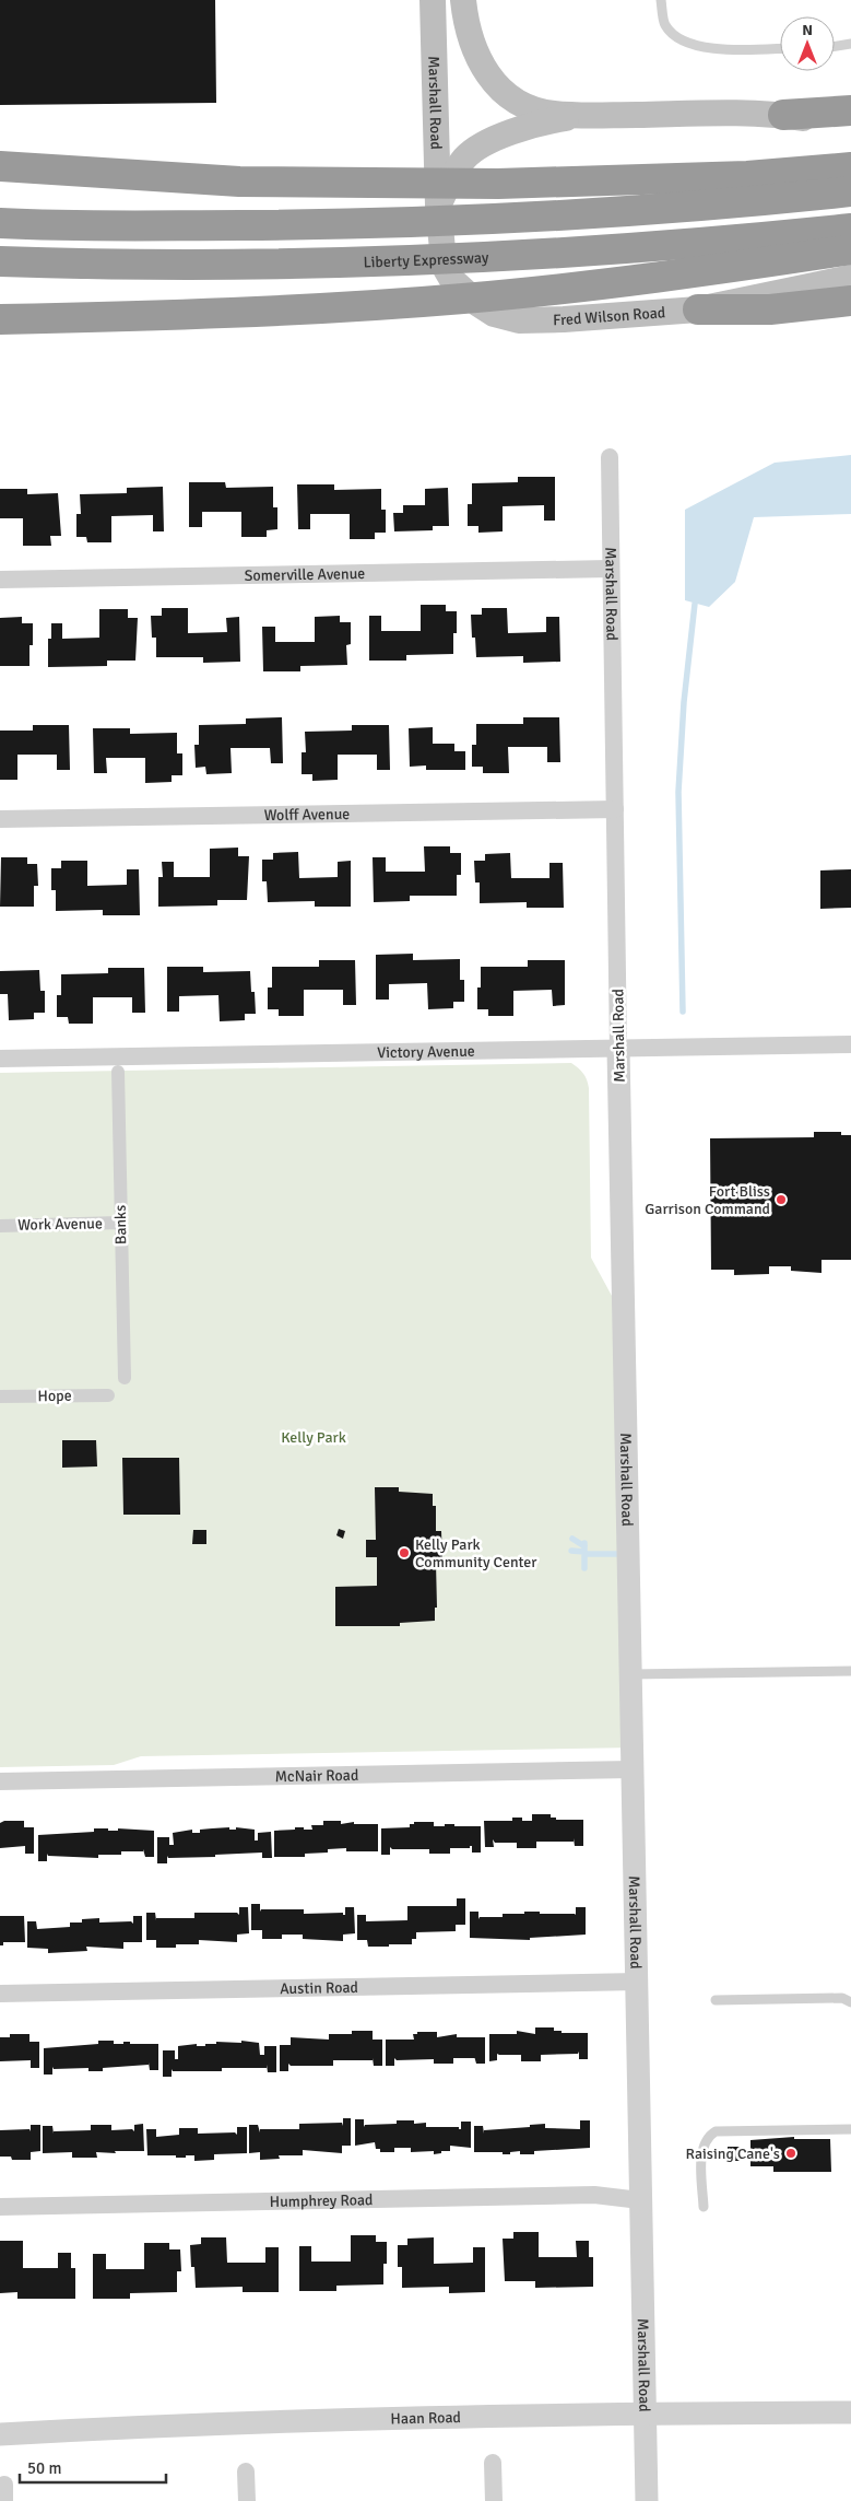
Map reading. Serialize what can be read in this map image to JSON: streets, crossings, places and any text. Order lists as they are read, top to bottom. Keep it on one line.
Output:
{"streets":{"highway":["Liberty Expressway"],"main road":["Marshall Road","Fred Wilson Road"],"street":["Somerville Avenue","Wolff Avenue","Victory Avenue","Work Avenue","Banks","Hope","McNair Road","Austin Road","Humphrey Road","Haan Road"]},"crossings":[["Marshall Road","Fred Wilson Road"],["Marshall Road","Somerville Avenue"],["Marshall Road","Wolff Avenue"],["Marshall Road","Victory Avenue"],["Marshall Road","McNair Road"],["Marshall Road","Austin Road"],["Marshall Road","Humphrey Road"],["Marshall Road","Haan Road"],["Work Avenue","Banks"]],"parks":["Kelly Park"],"places":["Fort Bliss Garrison Command","Kelly Park Community Center","Raising Cane's"],"scale_bar":"50 m","north":"top"}
